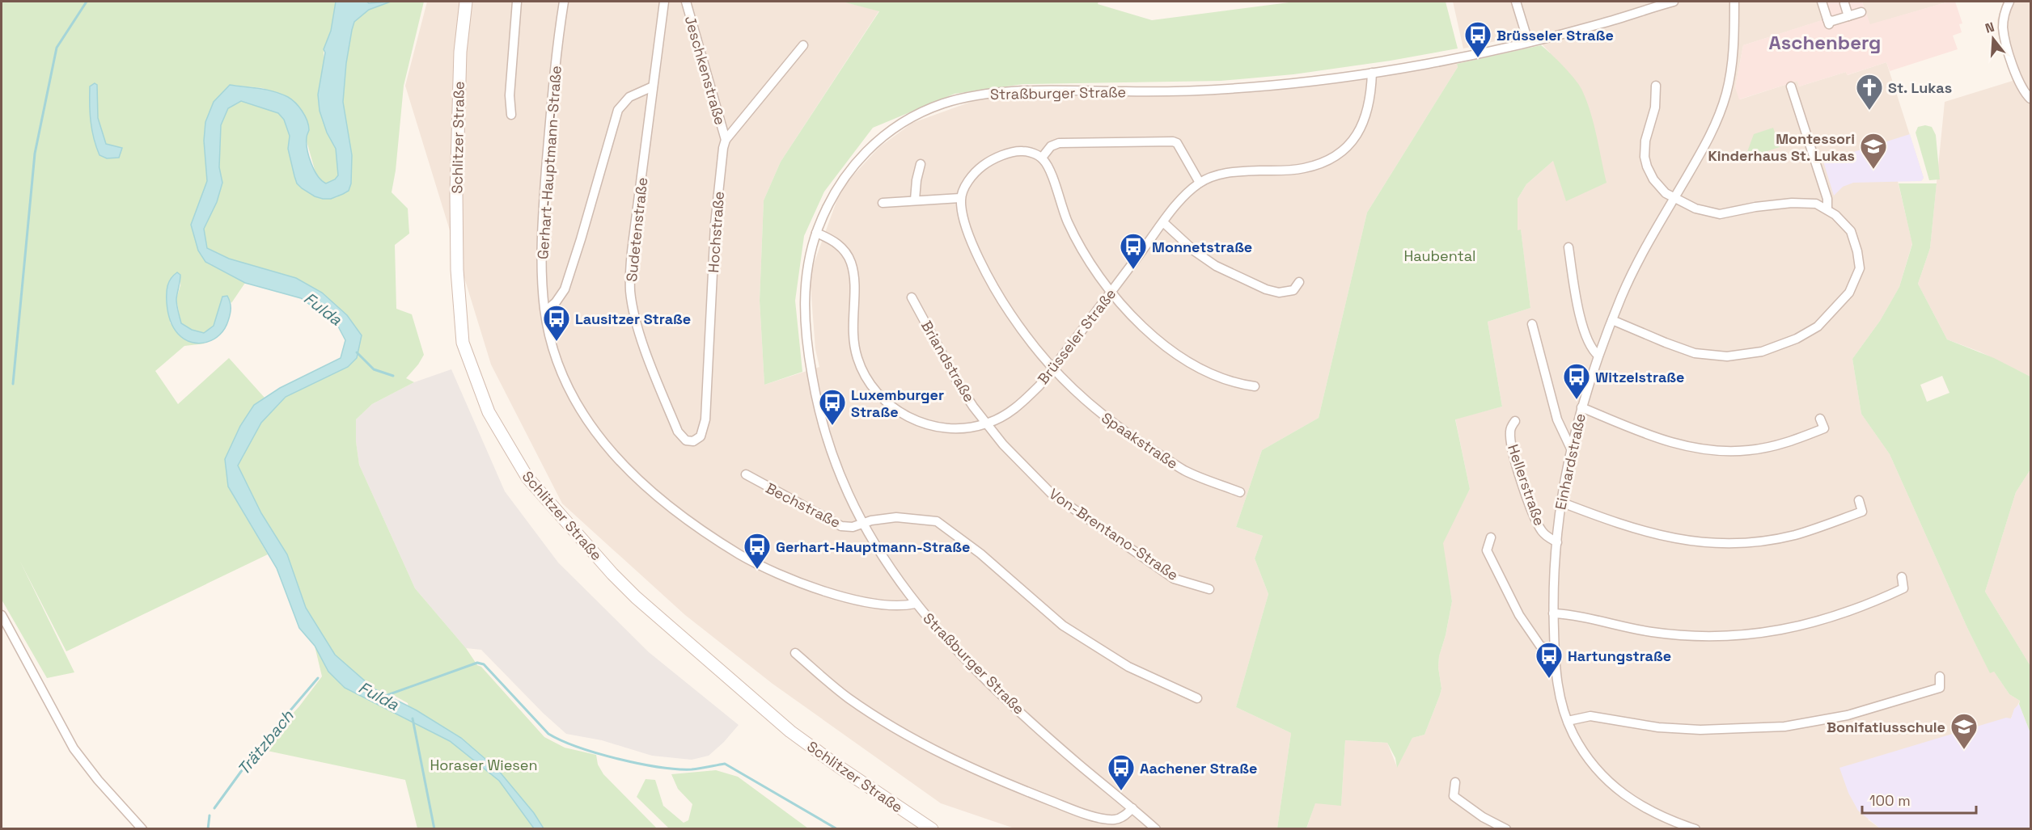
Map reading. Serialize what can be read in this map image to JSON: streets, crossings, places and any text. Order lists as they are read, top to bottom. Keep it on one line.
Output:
{"streets":{"main road":["Schlitzer Straße"],"street":["Jeschkenstraße","Straßburger Straße","Gerhart-Hauptmann-Straße","Sudetenstraße","Hochstraße","Brüsseler Straße","Briandstraße","Spaakstraße","Einhardstraße","Hellerstraße","Bechstraße","Von-Brentano-Straße"]},"crossings":[["Jeschkenstraße","Hochstraße"],["Straßburger Straße","Gerhart-Hauptmann-Straße"],["Straßburger Straße","Brüsseler Straße"],["Straßburger Straße","Bechstraße"],["Sudetenstraße","Hochstraße"],["Brüsseler Straße","Briandstraße"],["Brüsseler Straße","Spaakstraße"],["Brüsseler Straße","Von-Brentano-Straße"],["Briandstraße","Von-Brentano-Straße"],["Einhardstraße","Hellerstraße"]],"districts":["Aschenberg"],"water":["Fulda","Trätzbach"],"parks":["Haubental","Horaser Wiesen"],"places":{"bus stop":["Brüsseler Straße","Monnetstraße","Lausitzer Straße","Witzelstraße","Luxemburger Straße","Gerhart-Hauptmann-Straße","Hartungstraße","Aachener Straße"],"church":["St. Lukas"],"school or university":["Montessori Kinderhaus St. Lukas","Bonifatiusschule"]},"scale_bar":"100 m","north":"top"}
